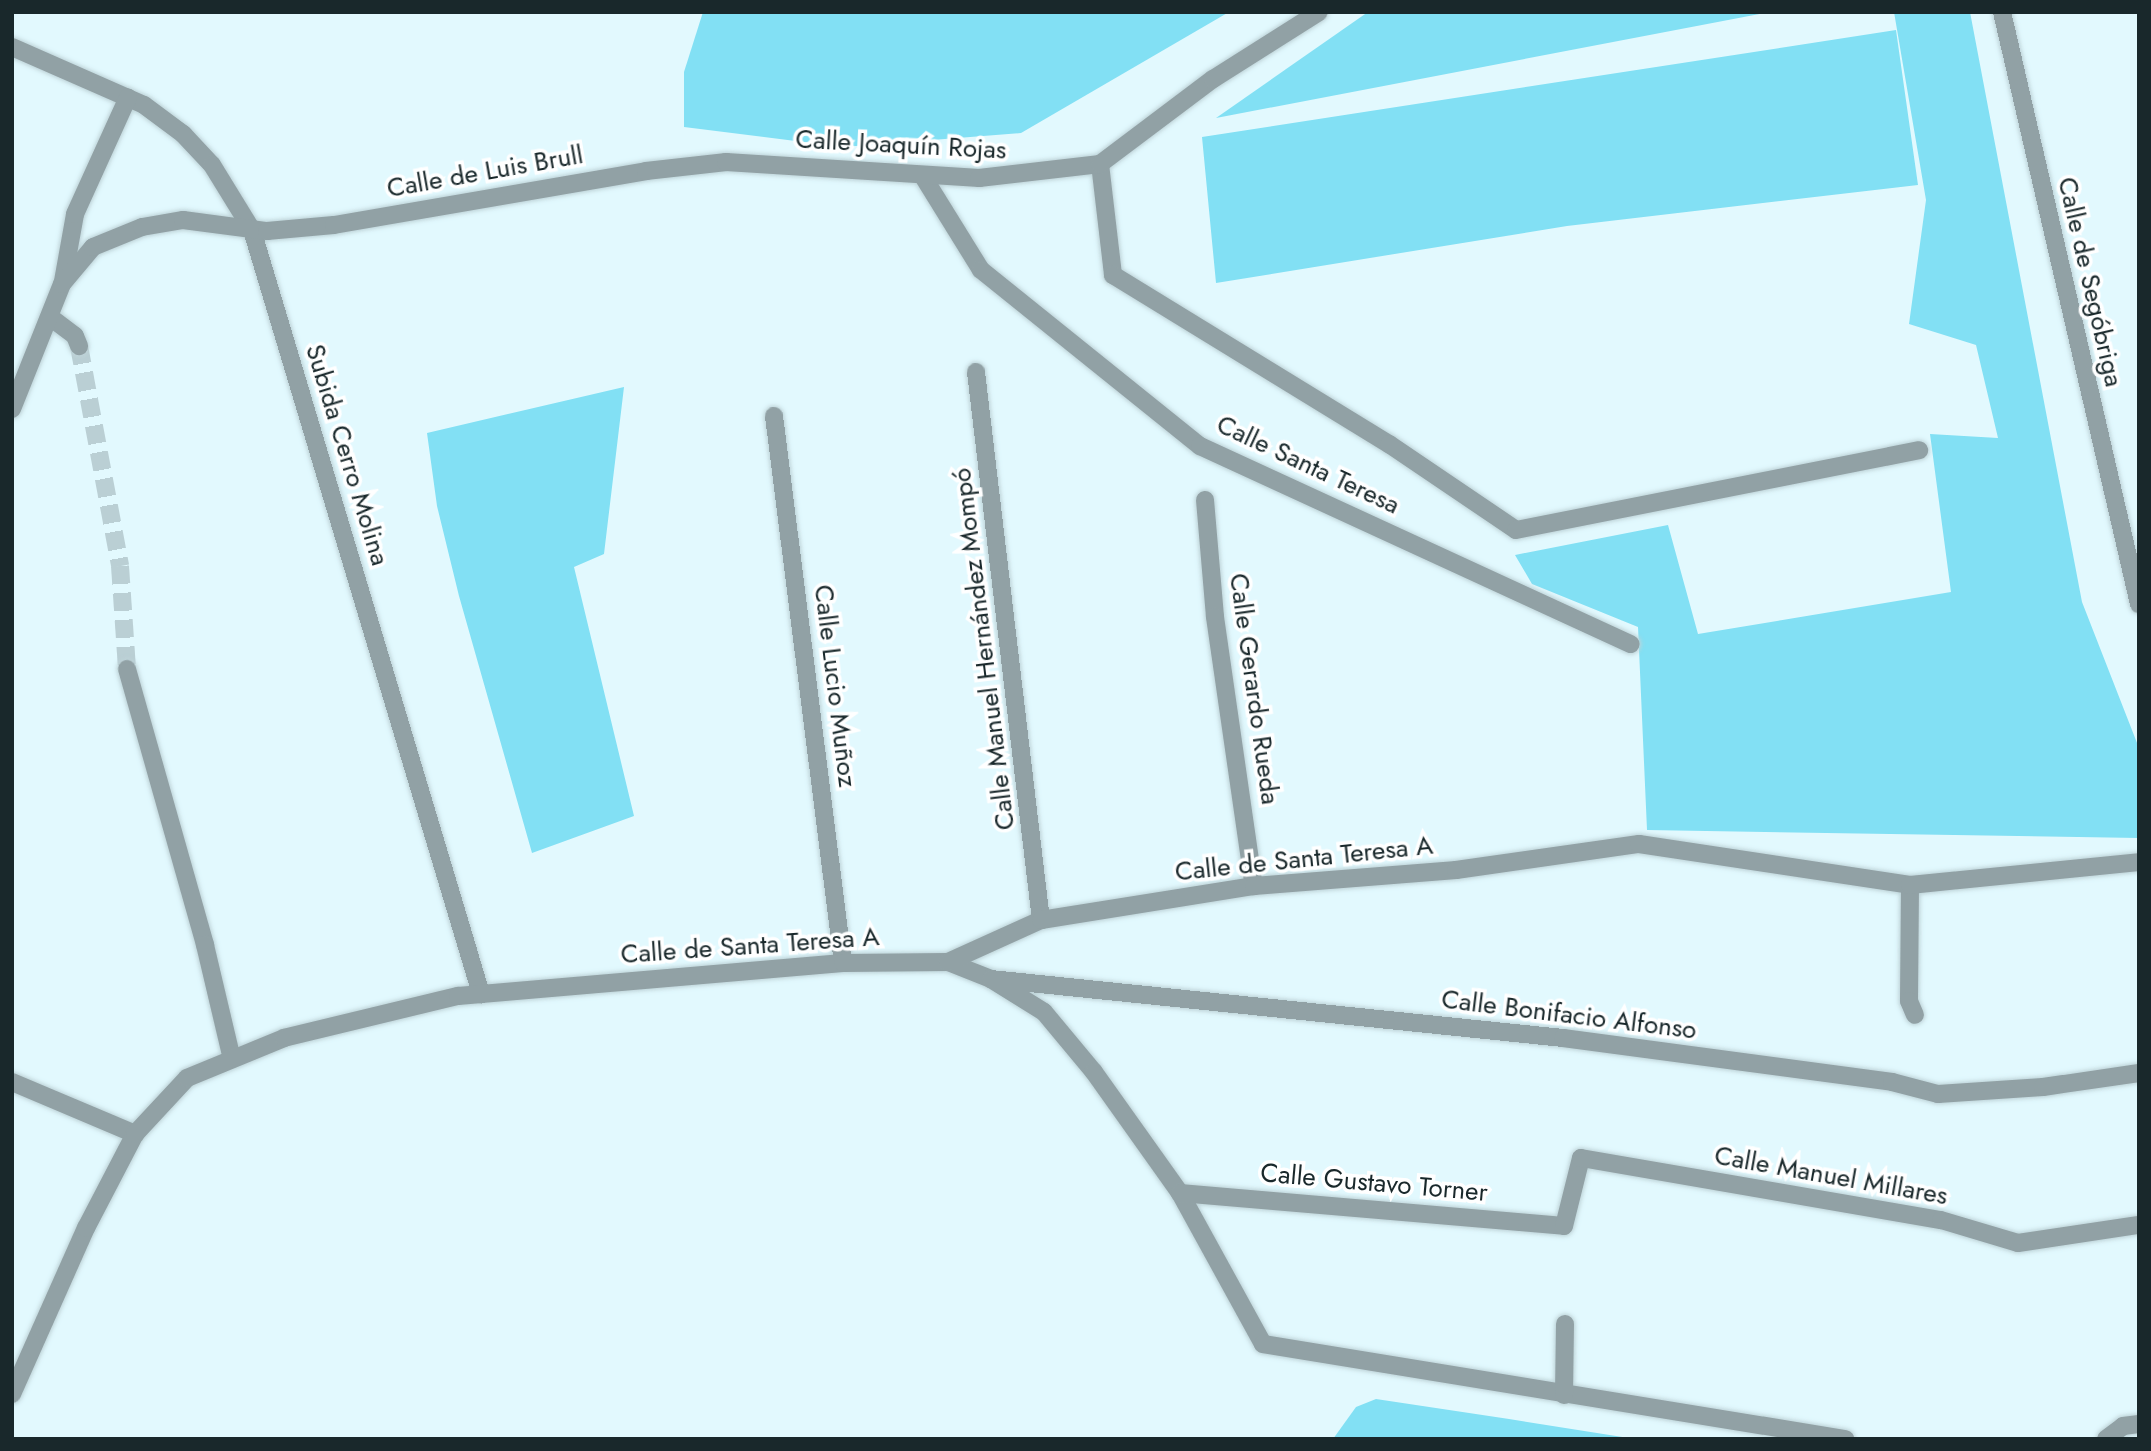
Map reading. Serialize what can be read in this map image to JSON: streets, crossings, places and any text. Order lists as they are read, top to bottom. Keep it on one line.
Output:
{"streets":{"street":["Calle Joaquín Rojas","Calle de Luis Brull","Calle de Segóbriga","Subida Cerro Molina","Calle Santa Teresa","Calle Manuel Hernández Mompó","Calle Lucio Muñoz","Calle Gerardo Rueda","Calle de Santa Teresa A","Calle Bonifacio Alfonso","Calle Manuel Millares","Calle Gustavo Torner"]},"crossings":[["Calle Joaquín Rojas","Calle de Luis Brull"],["Calle Joaquín Rojas","Calle Santa Teresa"],["Calle de Luis Brull","Subida Cerro Molina"],["Subida Cerro Molina","Calle de Santa Teresa A"],["Calle Manuel Hernández Mompó","Calle de Santa Teresa A"],["Calle Lucio Muñoz","Calle de Santa Teresa A"],["Calle Gerardo Rueda","Calle de Santa Teresa A"],["Calle Manuel Millares","Calle Gustavo Torner"]]}
